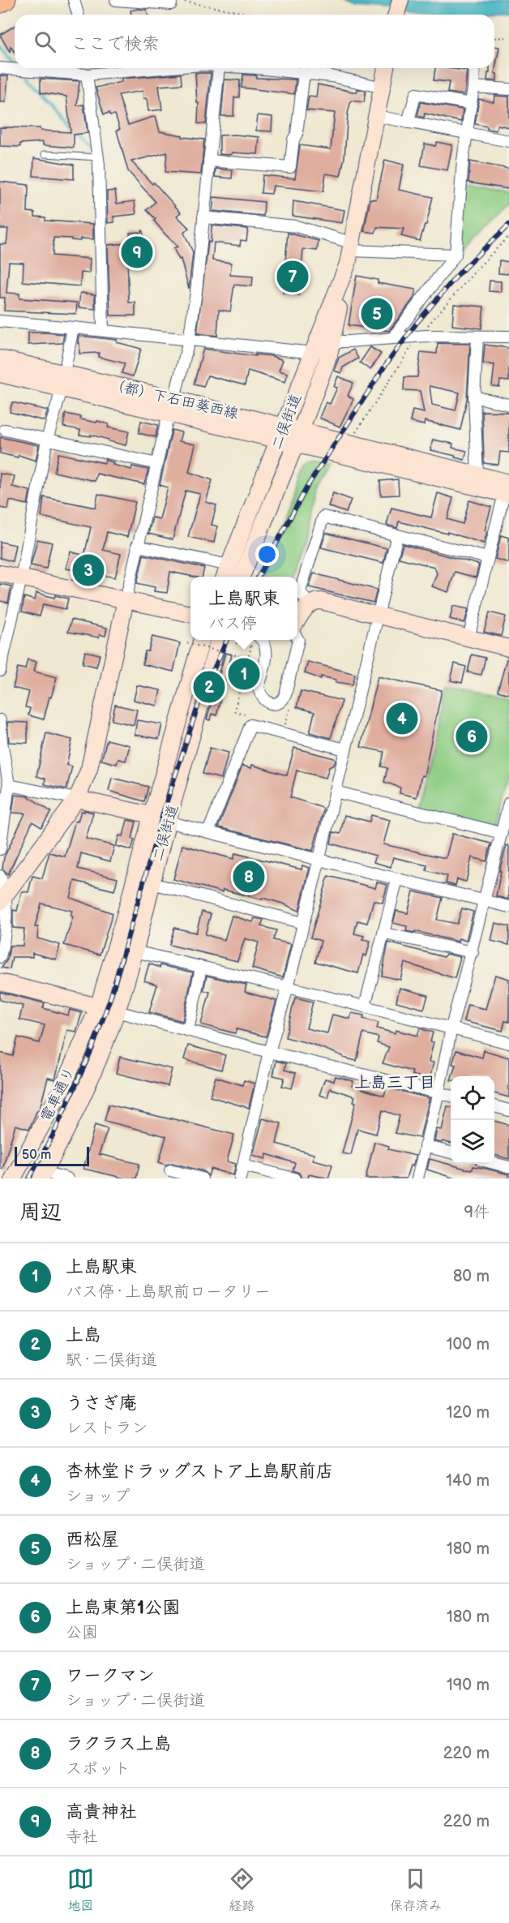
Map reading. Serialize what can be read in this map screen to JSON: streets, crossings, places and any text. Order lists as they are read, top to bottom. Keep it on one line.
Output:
{"streets":{"street":["（都）下石田葵西線","二俣街道","電車通り"]},"crossings":[["（都）下石田葵西線","二俣街道"],["二俣街道","電車通り"]],"districts":["上島三丁目"],"scale_bar":"50 m","page":{"search":"ここで検索","pins":["9","7","5","3","1","2","4","6","8"],"popup":["上島駅東","バス停"],"scale":"50 m","heading":["周辺","9件"],"list":[{"mark":"1","name":"上島駅東","note":"バス停 · 上島駅前ロータリー","value":"80 m"},{"mark":"2","name":"上島","note":"駅 · 二俣街道","value":"100 m"},{"mark":"3","name":"うさぎ庵","note":"レストラン","value":"120 m"},{"mark":"4","name":"杏林堂ドラッグストア上島駅前店","note":"ショップ","value":"140 m"},{"mark":"5","name":"西松屋","note":"ショップ · 二俣街道","value":"180 m"},{"mark":"6","name":"上島東第1公園","note":"公園","value":"180 m"},{"mark":"7","name":"ワークマン","note":"ショップ · 二俣街道","value":"190 m"},{"mark":"8","name":"ラクラス上島","note":"スポット","value":"220 m"},{"mark":"9","name":"高貴神社","note":"寺社","value":"220 m"}],"nav":["地図","経路","保存済み"]}}
